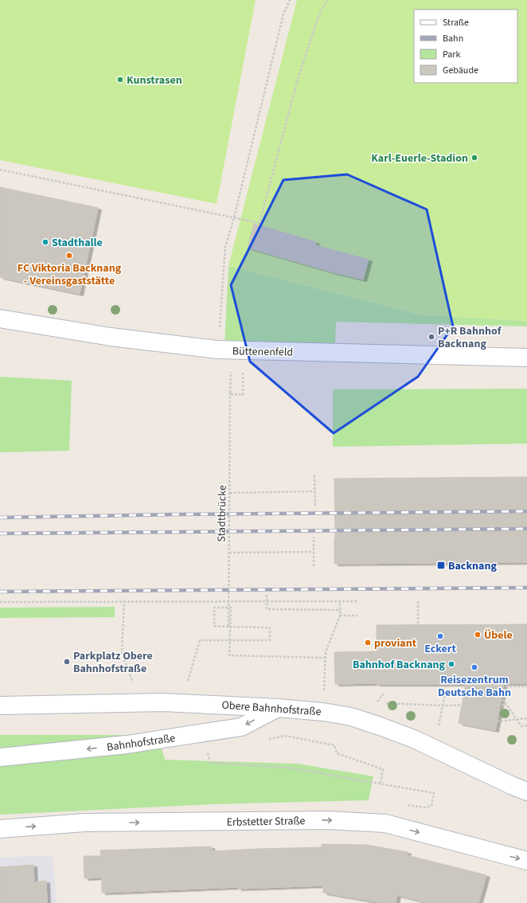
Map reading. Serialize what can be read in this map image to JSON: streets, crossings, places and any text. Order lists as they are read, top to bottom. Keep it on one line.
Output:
{"streets":{"street":["Büttenenfeld","Obere Bahnhofstraße","Bahnhofstraße","Erbstetter Straße"],"path":["Stadtbrücke"]},"crossings":[["Obere Bahnhofstraße","Bahnhofstraße"]],"one_way":["Bahnhofstraße","Erbstetter Straße"],"places":{"other":["Kunstrasen","Karl-Euerle-Stadion","Stadthalle","FC Viktoria Backnang - Vereinsgaststätte","P+R Bahnhof Backnang","Übele","Eckert","proviant","Parkplatz Obere Bahnhofstraße","Bahnhof Backnang","Reisezentrum Deutsche Bahn"],"transit":["Backnang"]},"legend":["Straße","Bahn","Park","Gebäude"]}
